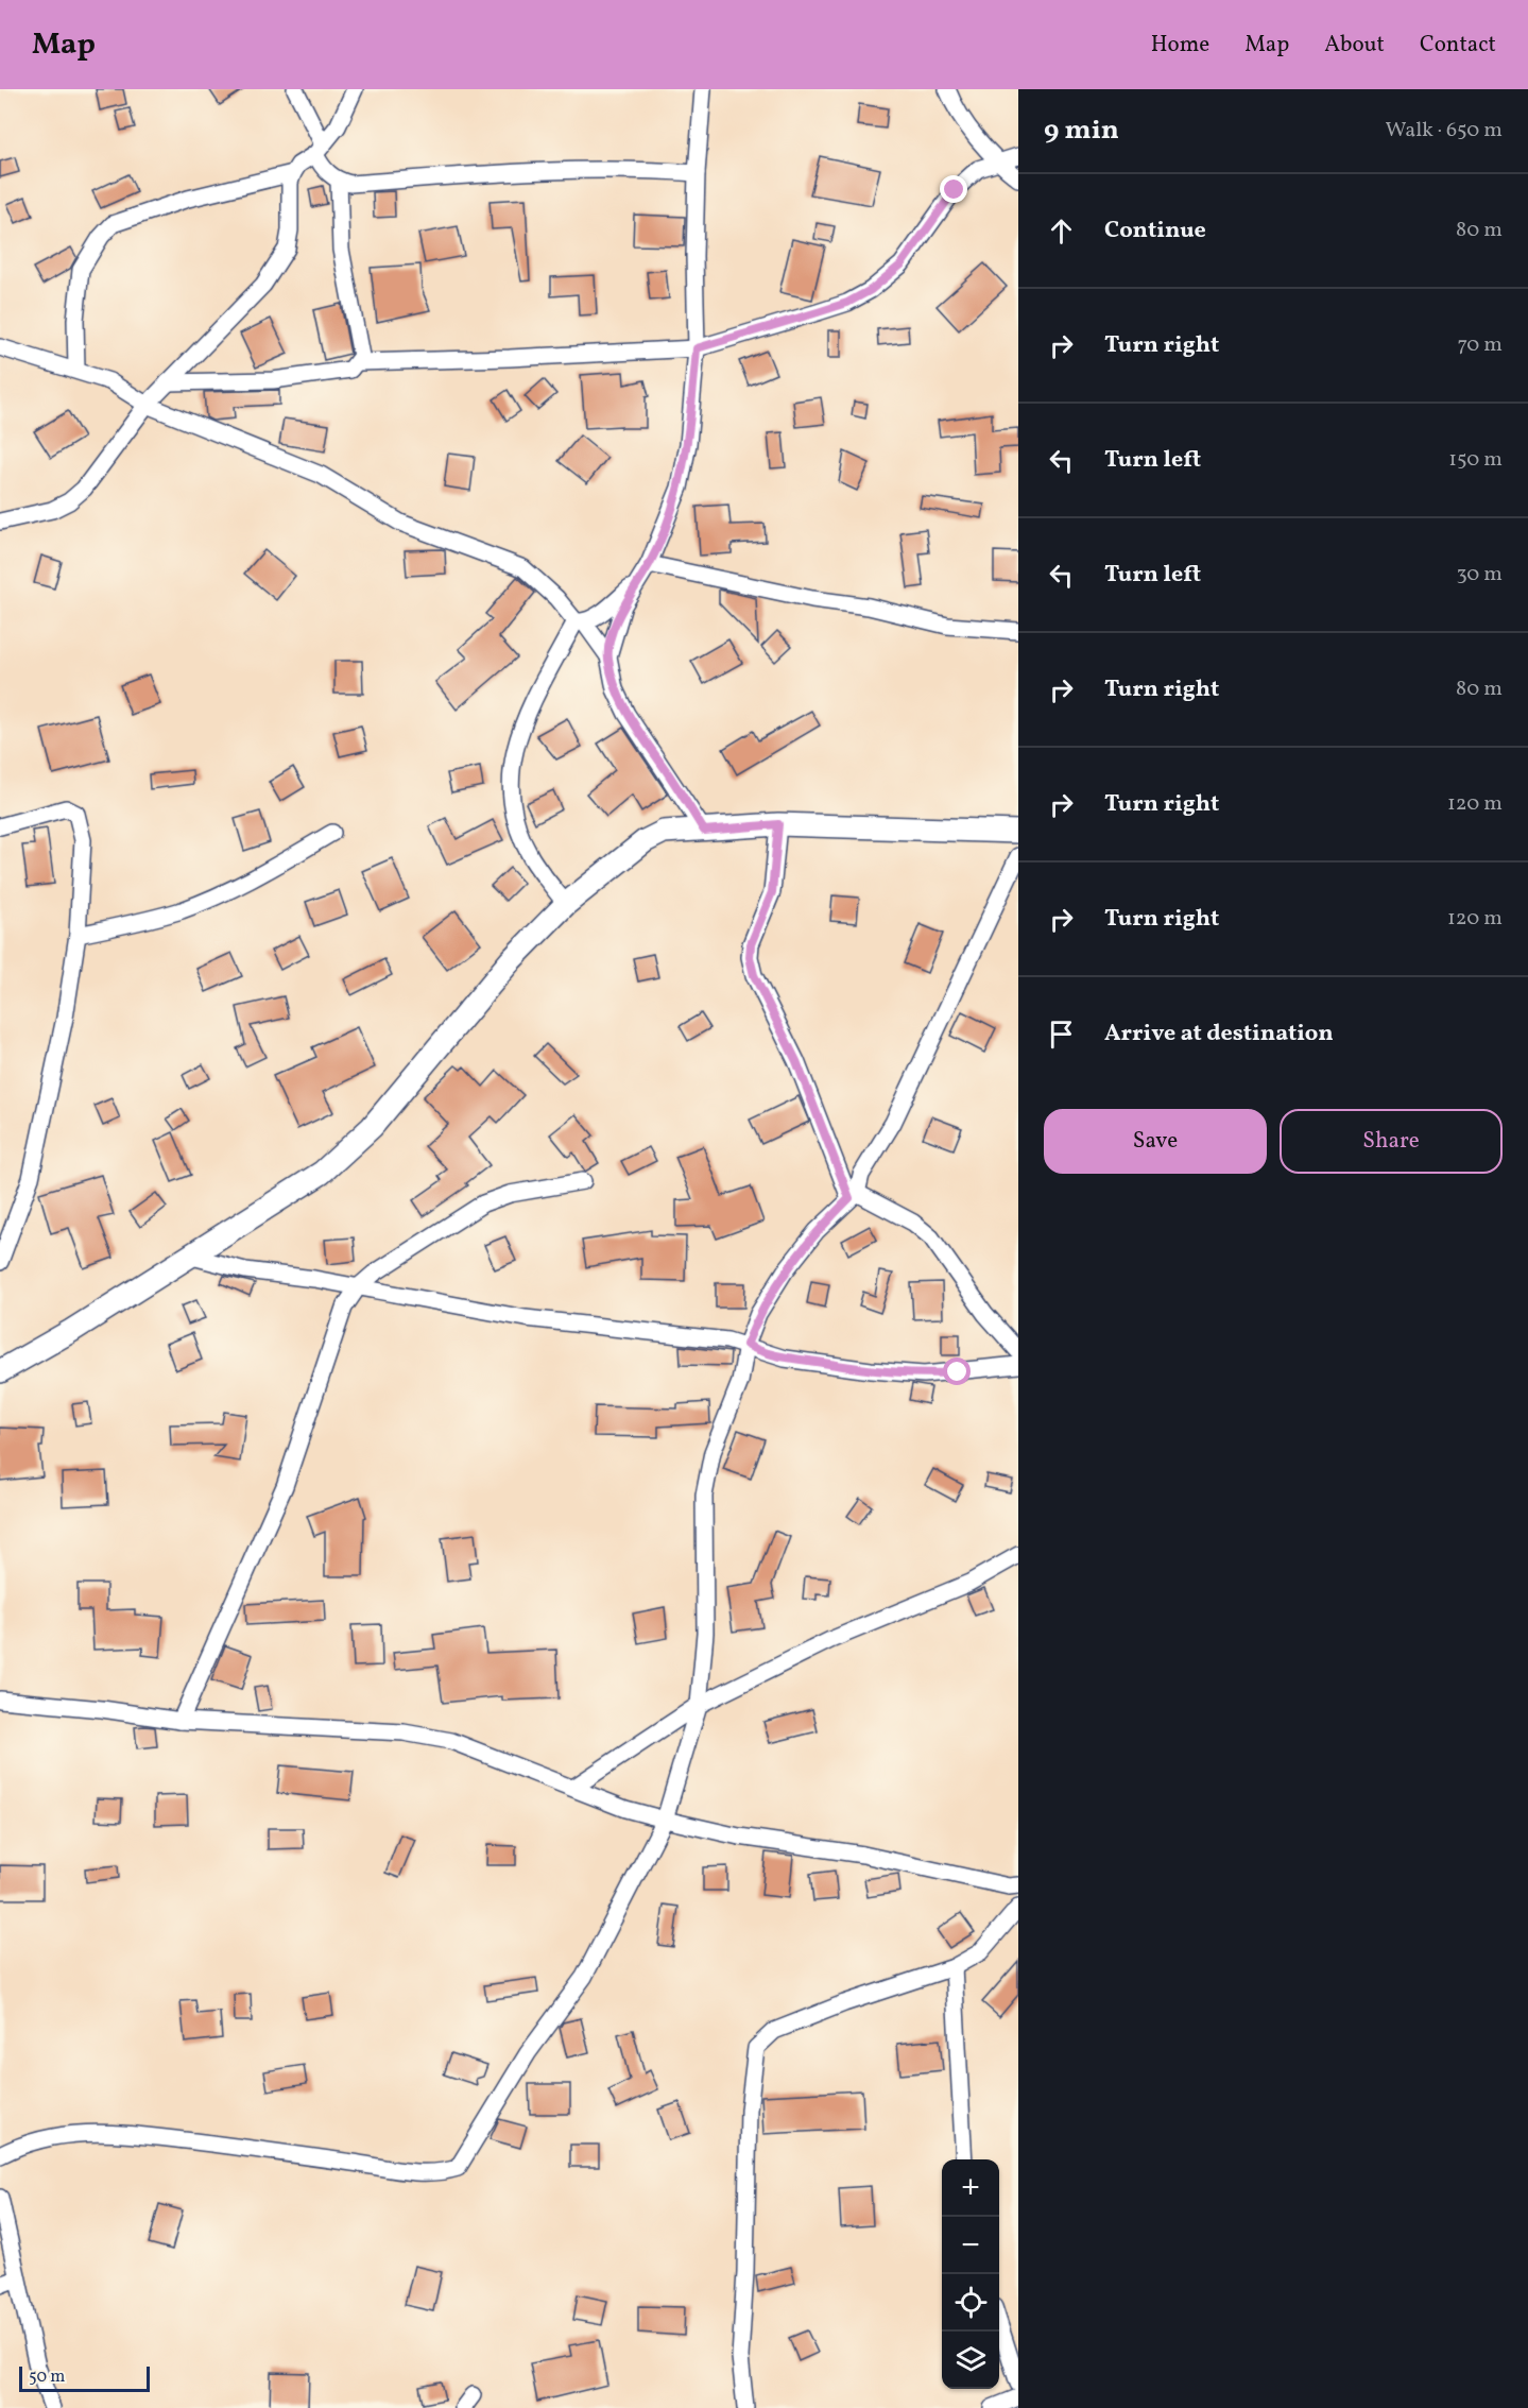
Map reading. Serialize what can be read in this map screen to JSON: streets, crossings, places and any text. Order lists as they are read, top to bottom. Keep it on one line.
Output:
{"scale_bar":"50 m","page":{"header":"Map","nav":["Home","Map","About","Contact"],"heading":["9 min","Walk · 650 m"],"list":[["Continue","80 m"],["Turn right","70 m"],["Turn left","150 m"],["Turn left","30 m"],["Turn right","80 m"],["Turn right","120 m"],["Turn right","120 m"],"Arrive at destination"],"buttons":["Save","Share"],"map_buttons":["+","−"],"scale":"50 m"}}
